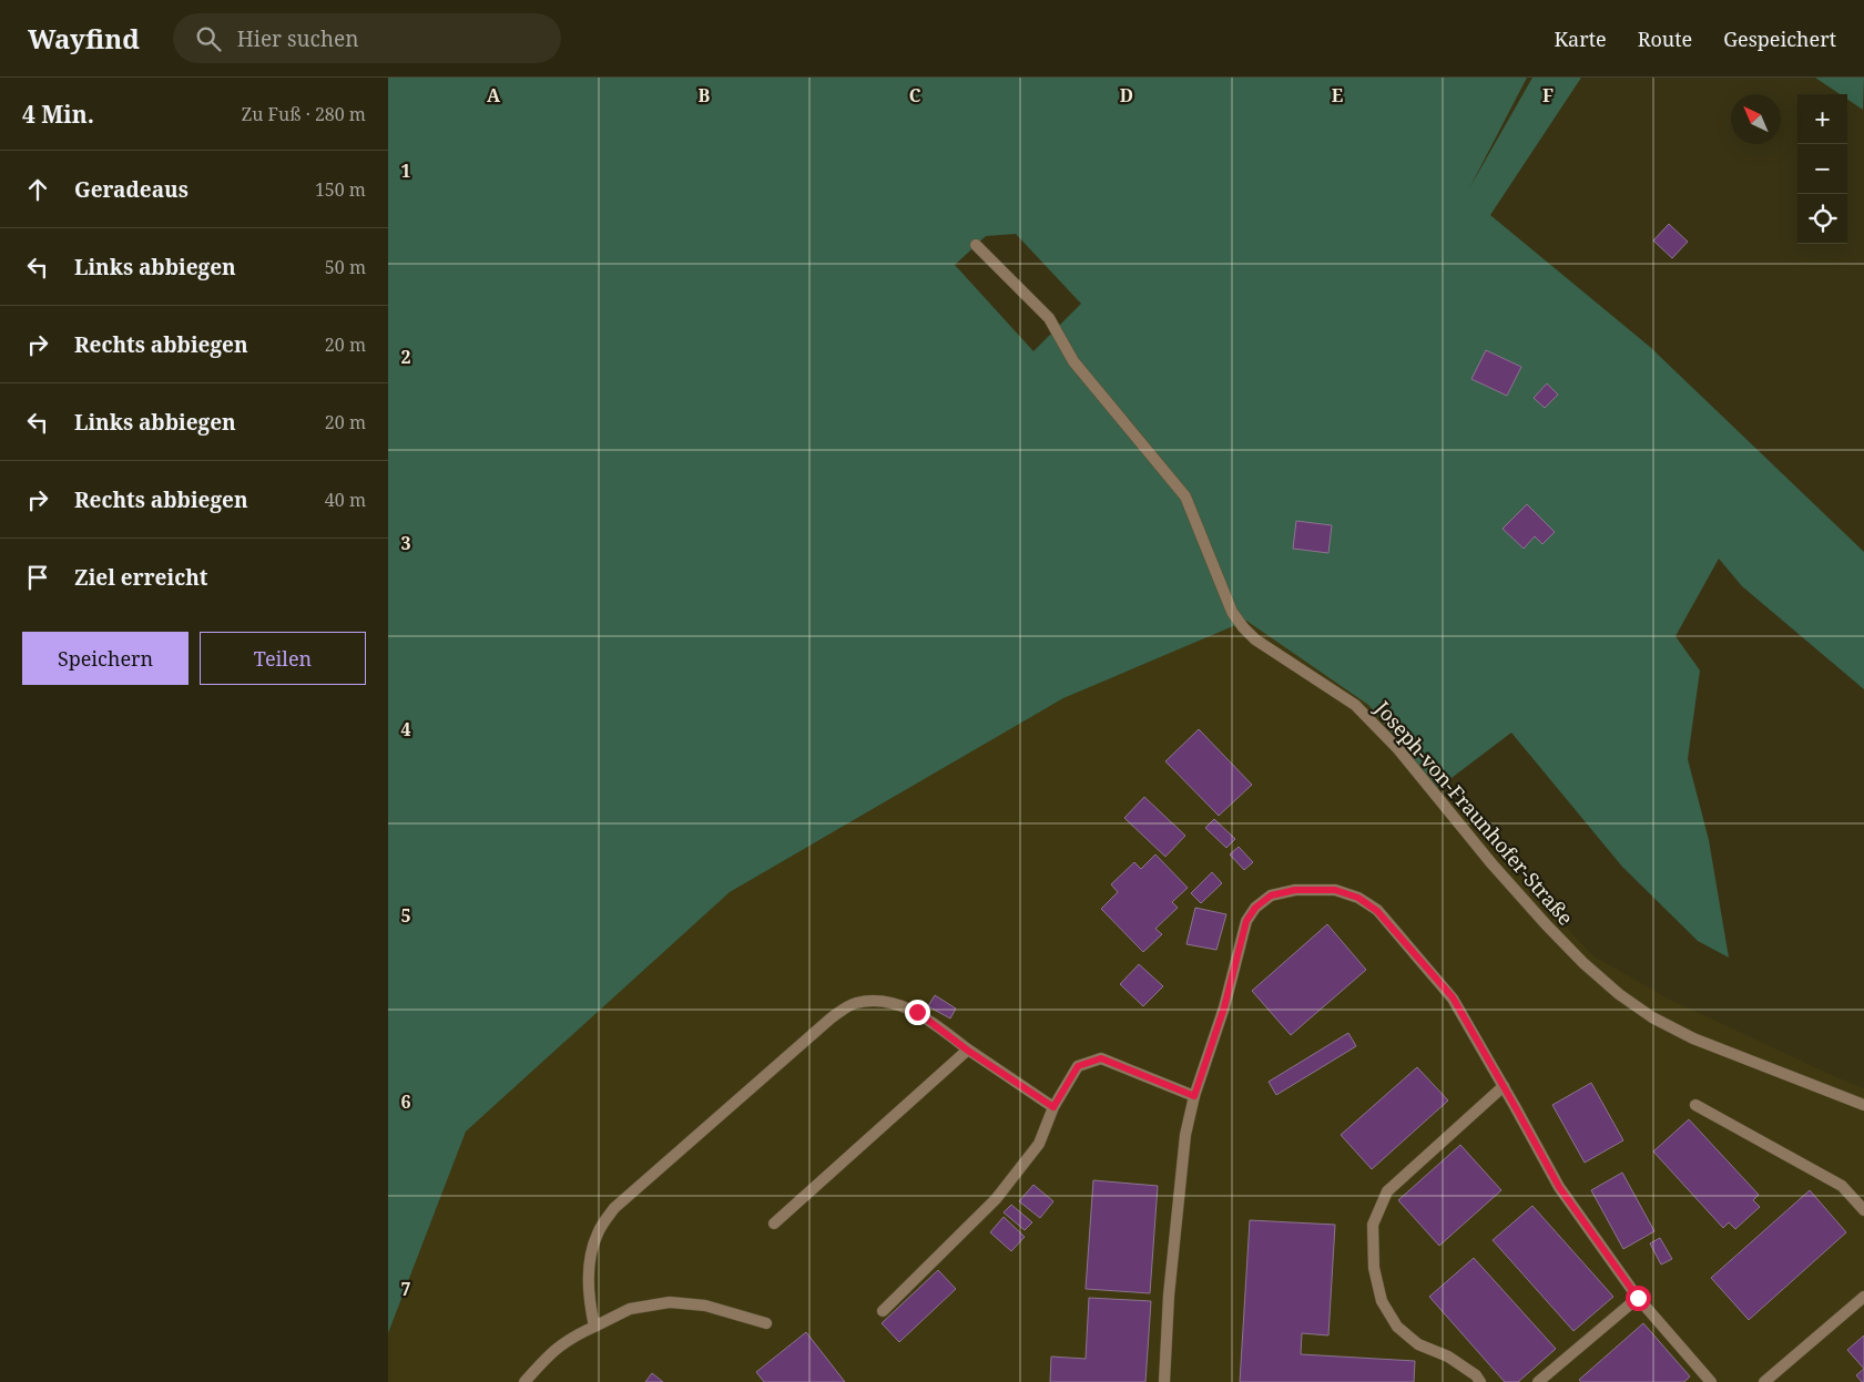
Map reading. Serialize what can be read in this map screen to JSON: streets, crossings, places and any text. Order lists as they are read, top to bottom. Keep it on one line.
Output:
{"streets":{"street":["Joseph-von-Fraunhofer-Straße"]},"north":"top left","page":{"header":"Wayfind","search":"Hier suchen","nav":["Karte","Route","Gespeichert"],"heading":["4 Min.","Zu Fuß · 280 m"],"map_buttons":["+","−"],"list":[["Geradeaus","150 m"],["Links abbiegen","50 m"],["Rechts abbiegen","20 m"],["Links abbiegen","20 m"],["Rechts abbiegen","40 m"],"Ziel erreicht"],"buttons":["Speichern","Teilen"]},"grid":{"columns":["A","B","C","D","E","F"],"rows":["1","2","3","4","5","6","7"]}}
